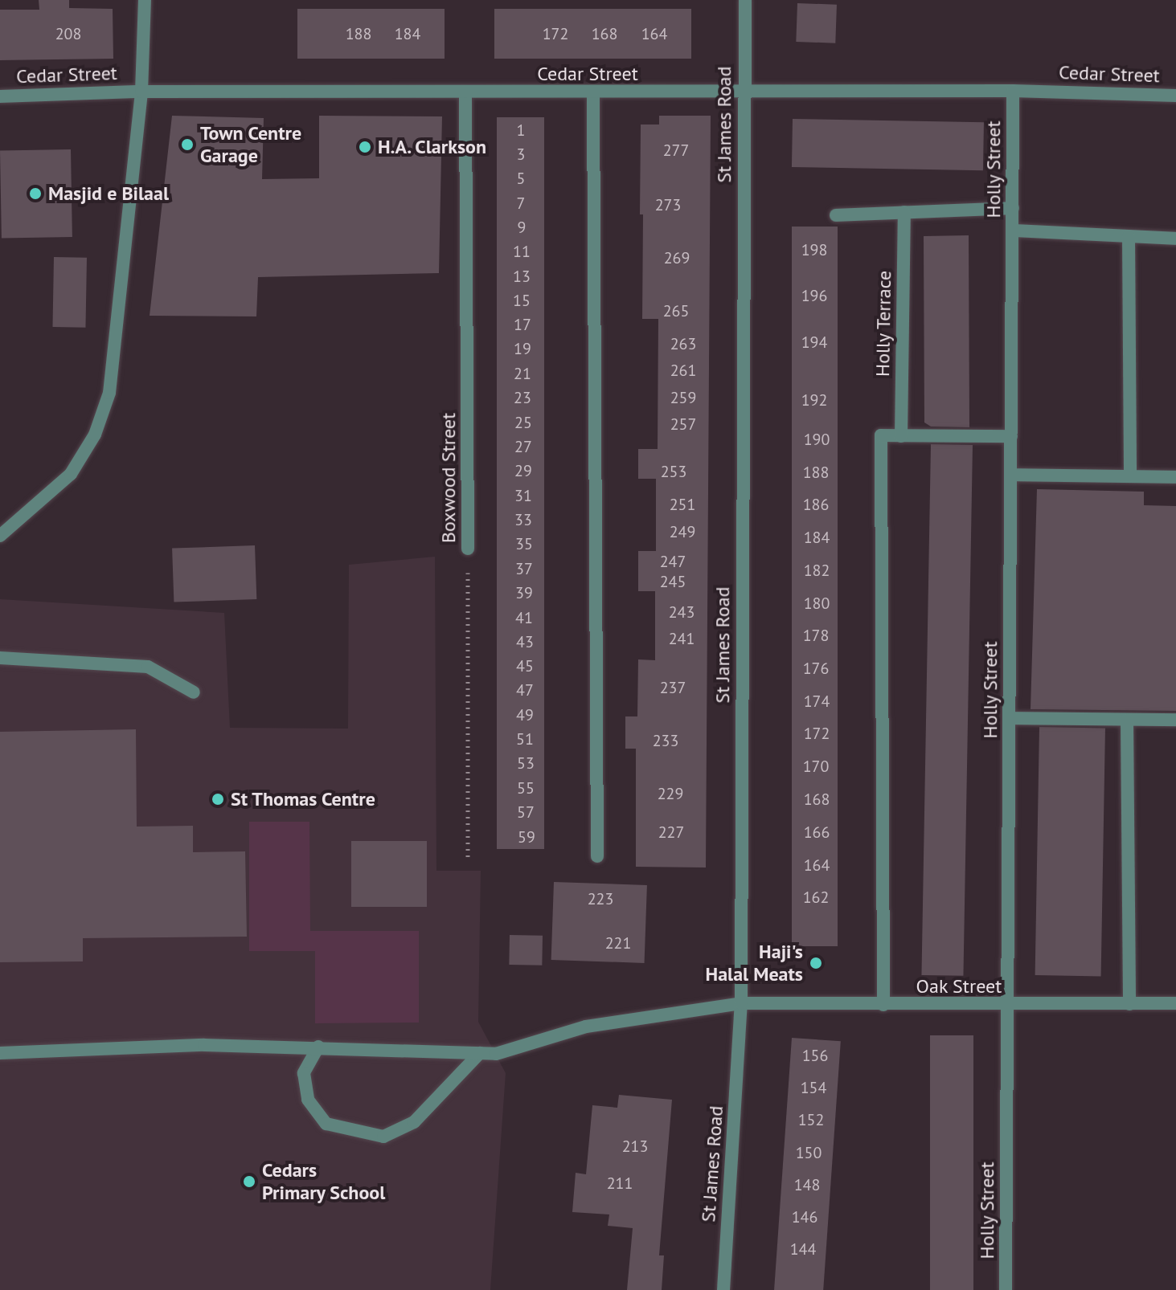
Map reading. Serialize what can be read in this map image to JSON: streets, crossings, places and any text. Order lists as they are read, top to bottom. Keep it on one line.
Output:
{"streets":{"street":["Cedar Street","St James Road","Holly Street","Holly Terrace","Boxwood Street","Oak Street"]},"crossings":[["Cedar Street","St James Road"],["Cedar Street","Holly Street"],["Cedar Street","Boxwood Street"],["St James Road","Oak Street"],["Holly Street","Oak Street"]],"places":["Town Centre Garage","H.A. Clarkson","Masjid e Bilaal","St Thomas Centre","Haji's Halal Meats","Cedars Primary School"],"house_numbers":["208","188","184","172","168","164","1","277","3","5","7","273","9","198","11","269","13","196","15","265","17","194","263","19","261","21","23","259","192","25","257","190","27","29","253","188","31","251","186","33","249","184","35","247","37","182","245","39","180","243","41","178","241","43","45","176","237","47","174","49","172","51","233","53","170","55","229","168","57","227","166","59","164","162","223","221","156","154","152","213","150","211","148","146","144"]}
